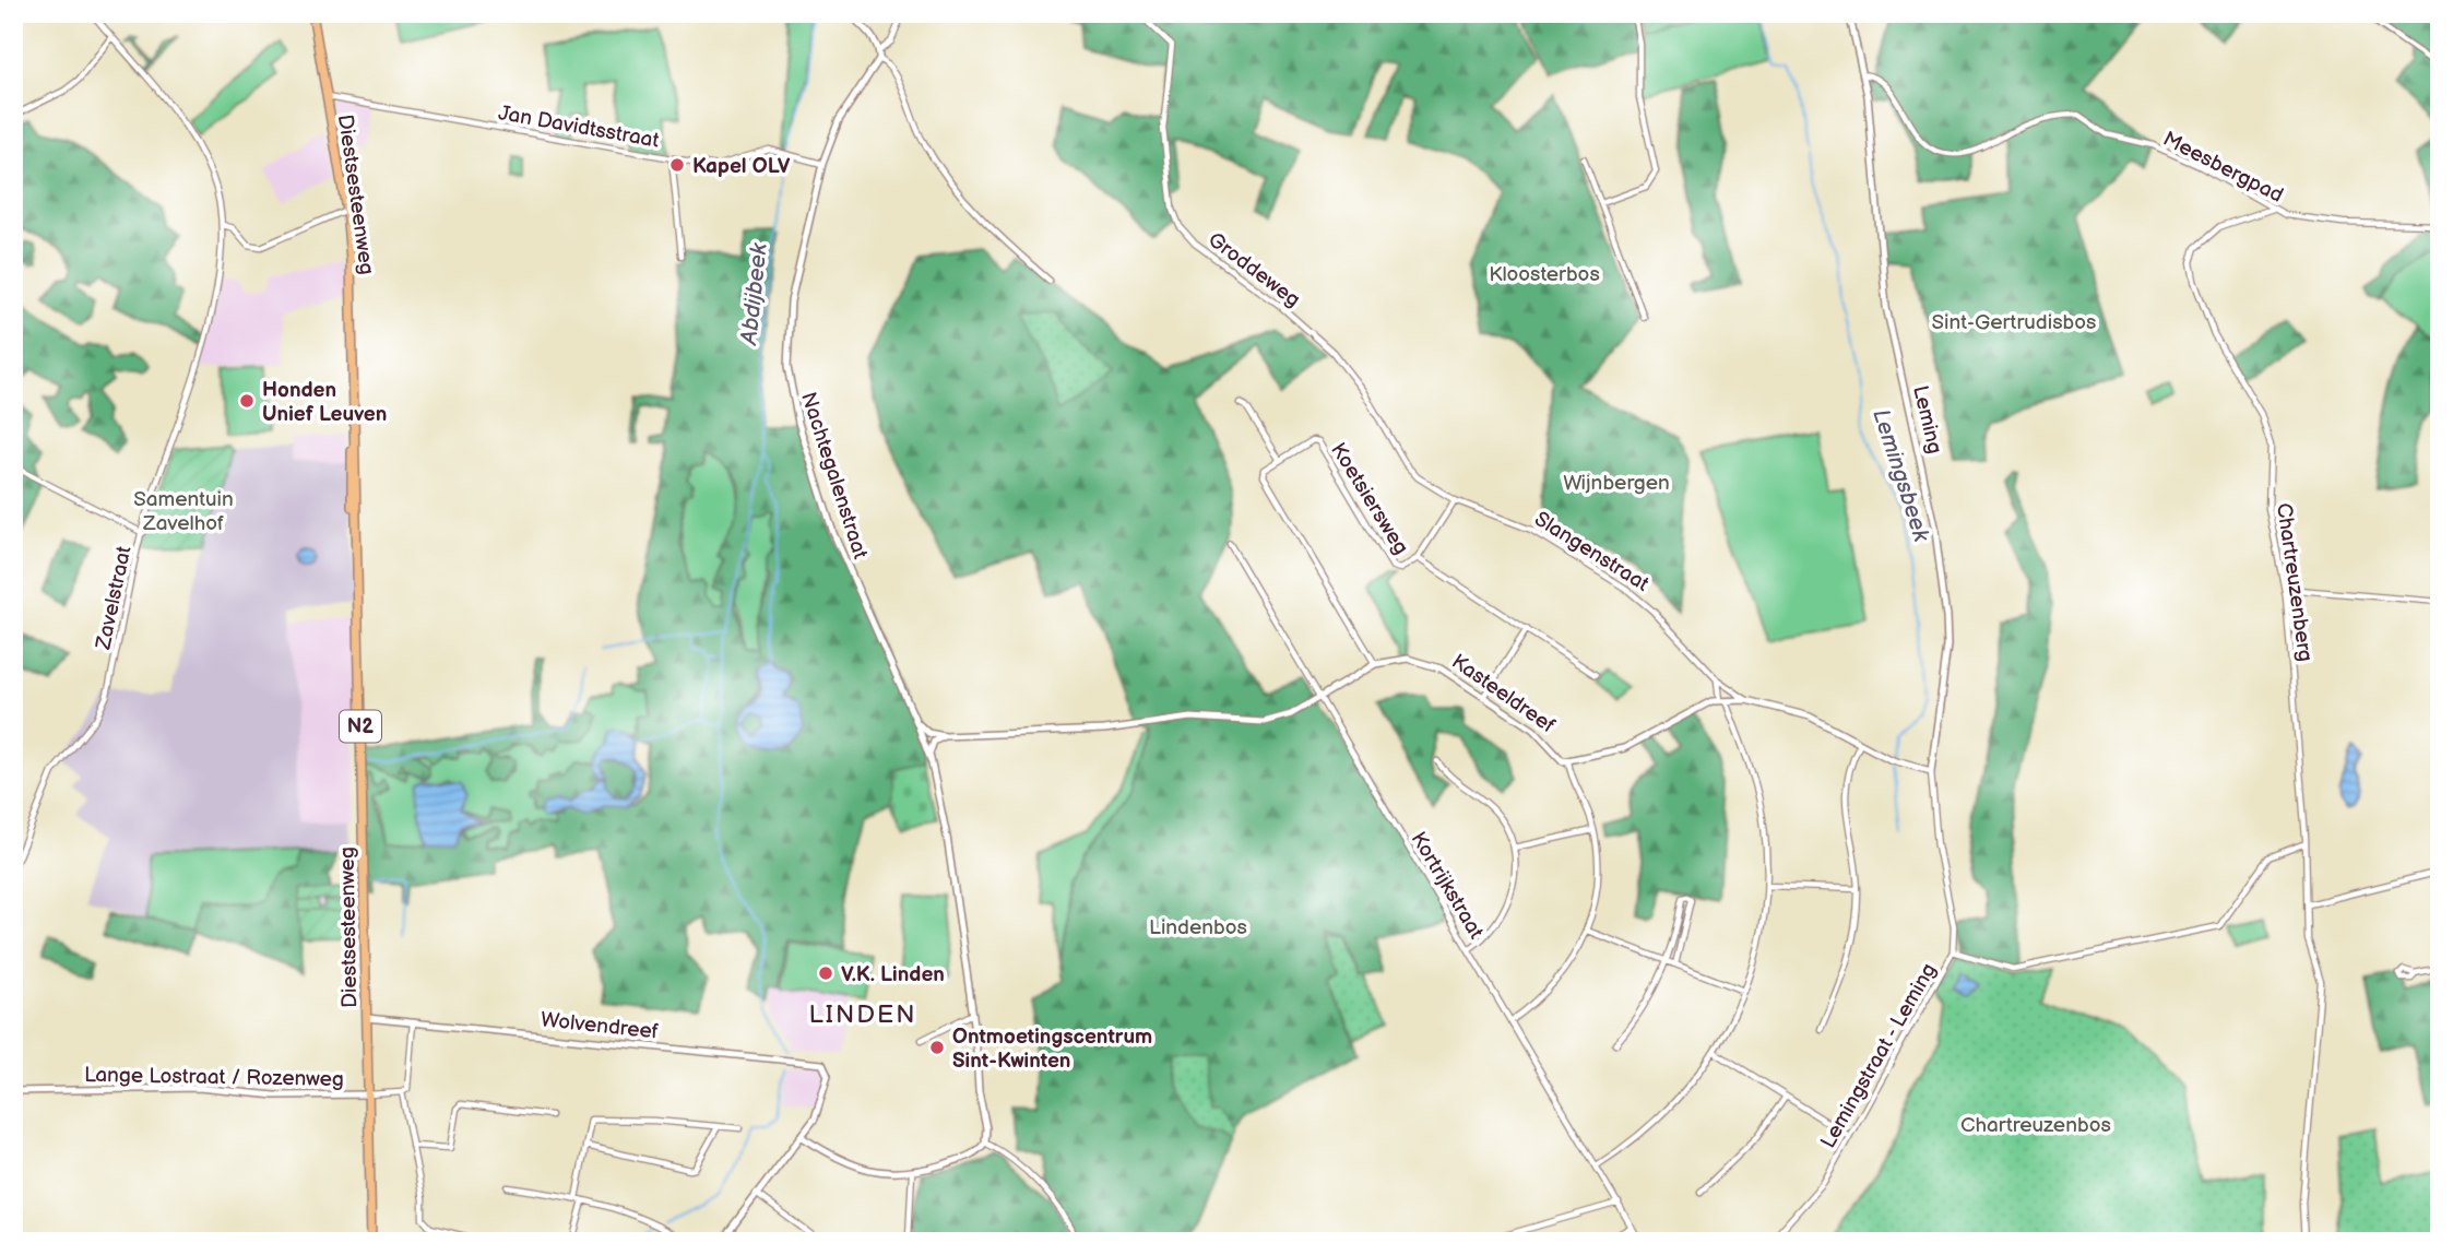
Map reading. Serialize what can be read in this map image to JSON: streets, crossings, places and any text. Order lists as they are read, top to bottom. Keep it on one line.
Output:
{"streets":{"main road":["Diestsesteenweg","N2"],"street":["Jan Davidtsstraat","Meesbergpad","Groddeweg","Leming","Nachtegalenstraat","Koetsiersweg","Slangenstraat","Chartreuzenberg","Zavelstraat","Kasteeldreef","Kortrijkstraat","Wolvendreef","Lemingstraat - Leming","Lange Lostraat / Rozenweg"]},"crossings":[["Jan Davidtsstraat","Diestsesteenweg"],["Jan Davidtsstraat","Nachtegalenstraat"],["Meesbergpad","Leming"],["Meesbergpad","Chartreuzenberg"],["Diestsesteenweg","Wolvendreef"],["Diestsesteenweg","Lange Lostraat / Rozenweg"],["Groddeweg","Slangenstraat"],["Leming","Slangenstraat"],["Leming","Lemingstraat - Leming"],["Nachtegalenstraat","Kasteeldreef"],["Koetsiersweg","Slangenstraat"],["Slangenstraat","Lemingstraat - Leming"],["Kasteeldreef","Kortrijkstraat"]],"districts":["LINDEN"],"water":["Abdijbeek","Lemingsbeek"],"parks":["Kloosterbos","Sint-Gertrudisbos","Wijnbergen","Samentuin Zavelhof","Lindenbos","Chartreuzenbos"],"places":["Kapel OLV","Honden Unief Leuven","V.K. Linden","Ontmoetingscentrum Sint-Kwinten"]}
